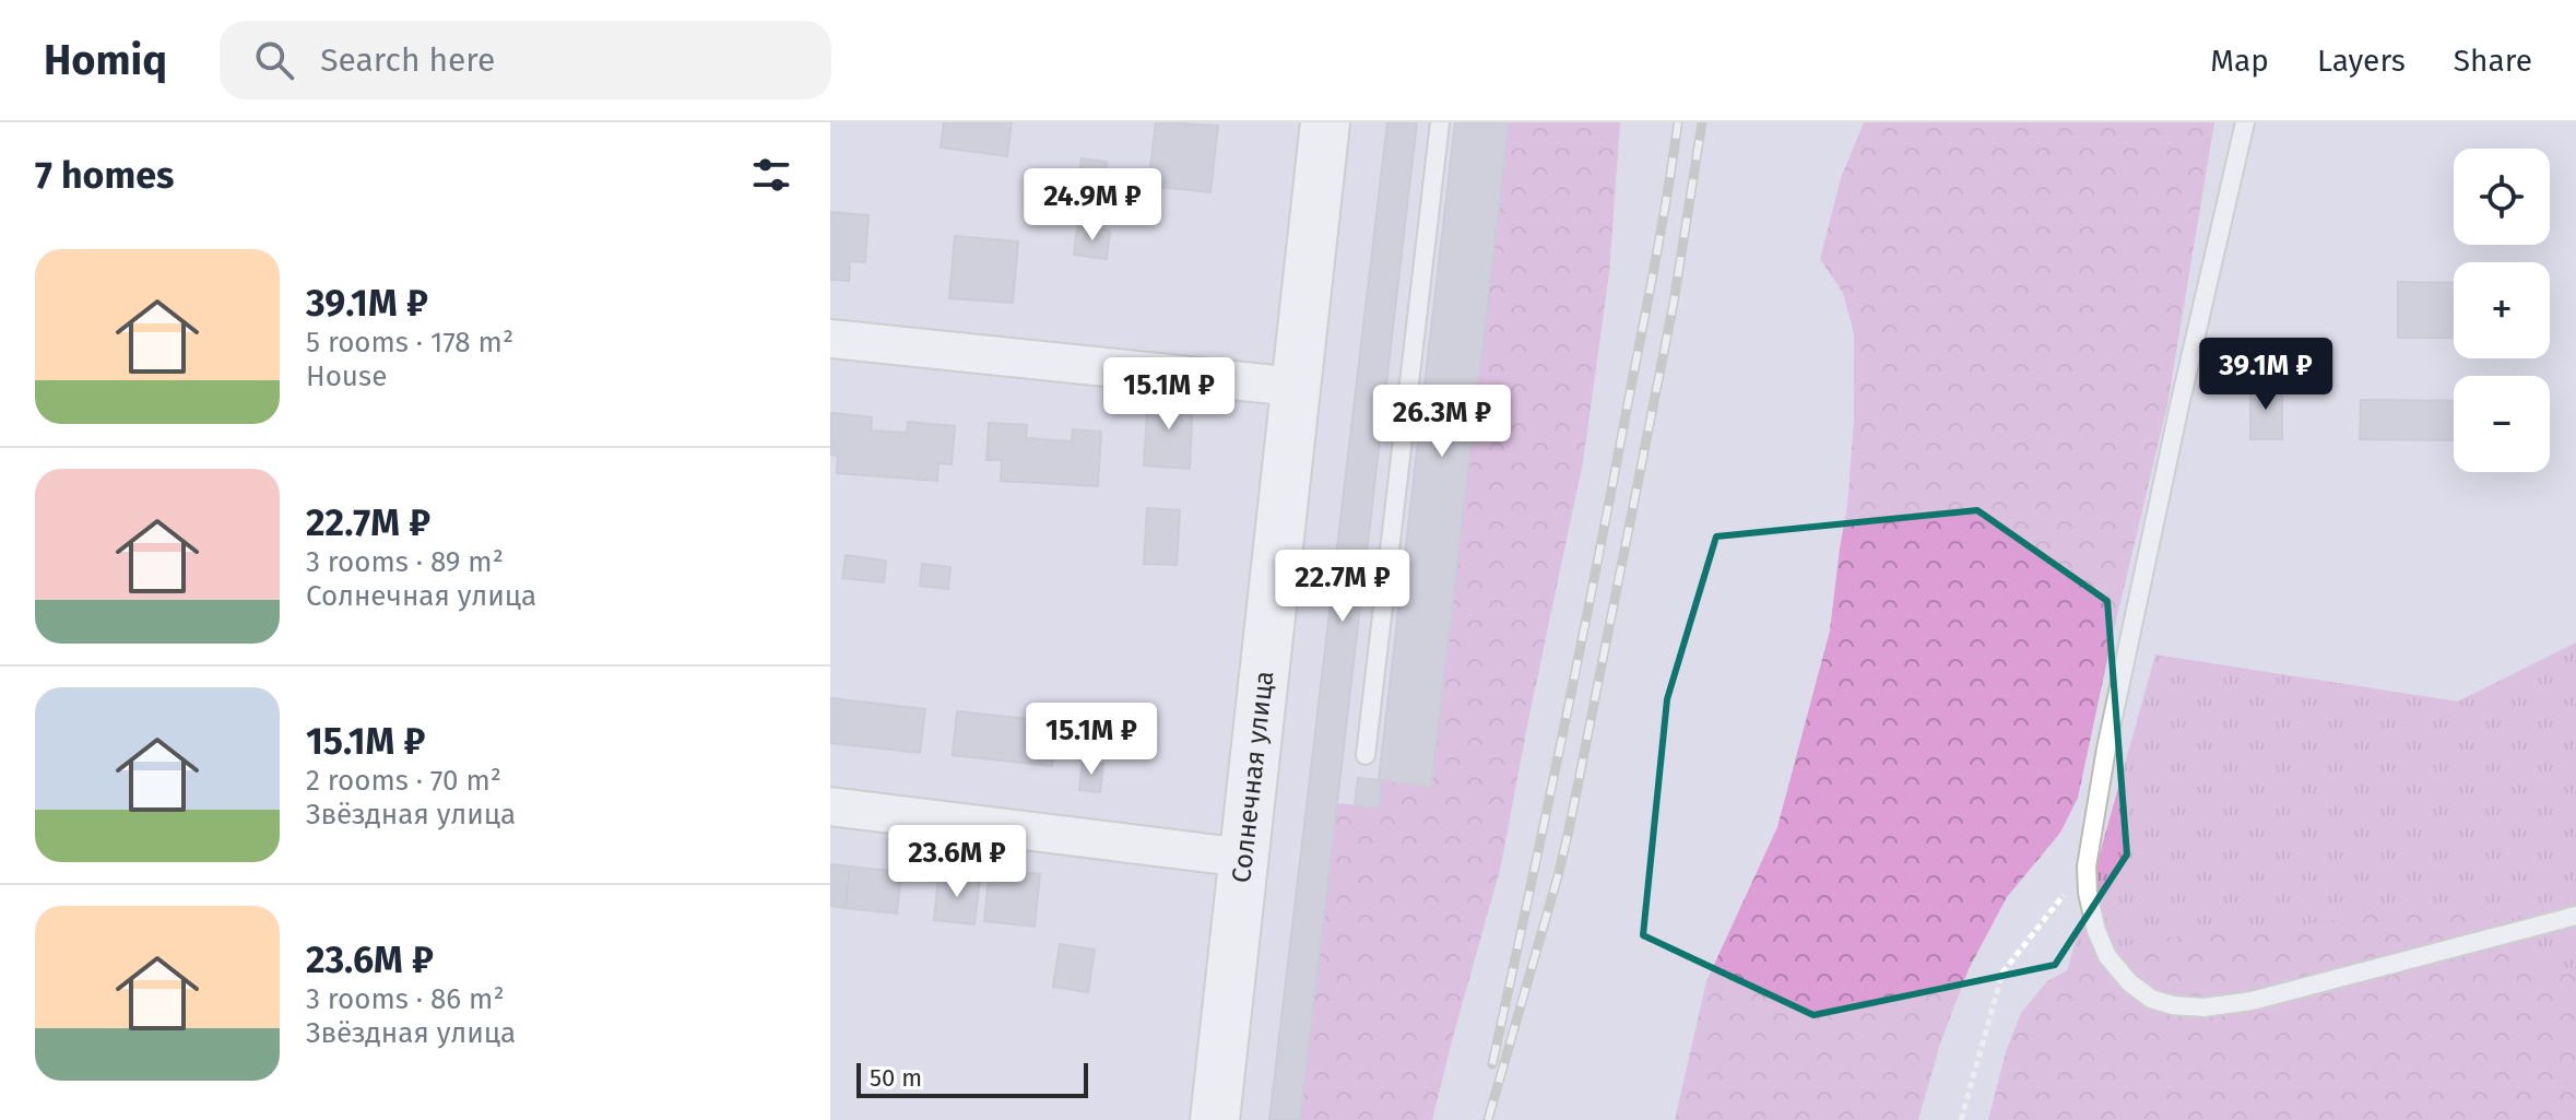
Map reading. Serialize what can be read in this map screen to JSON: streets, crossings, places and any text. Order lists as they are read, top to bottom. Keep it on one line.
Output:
{"streets":{"street":["Солнечная улица"]},"scale_bar":"50 m","page":{"header":"Homiq","search":"Search here","nav":["Map","Layers","Share"],"heading":"7 homes","map_buttons":["+","−"],"price":["24.9M ₽","39.1M ₽","15.1M ₽","26.3M ₽","22.7M ₽","15.1M ₽","23.6M ₽"],"list":[{"name":"39.1M ₽","note":"5 rooms · 178 m² · House"},{"name":"22.7M ₽","note":"3 rooms · 89 m² · Солнечная улица"},{"name":"15.1M ₽","note":"2 rooms · 70 m² · Звёздная улица"},{"name":"23.6M ₽","note":"3 rooms · 86 m² · Звёздная улица"}],"scale":"50 m"}}
